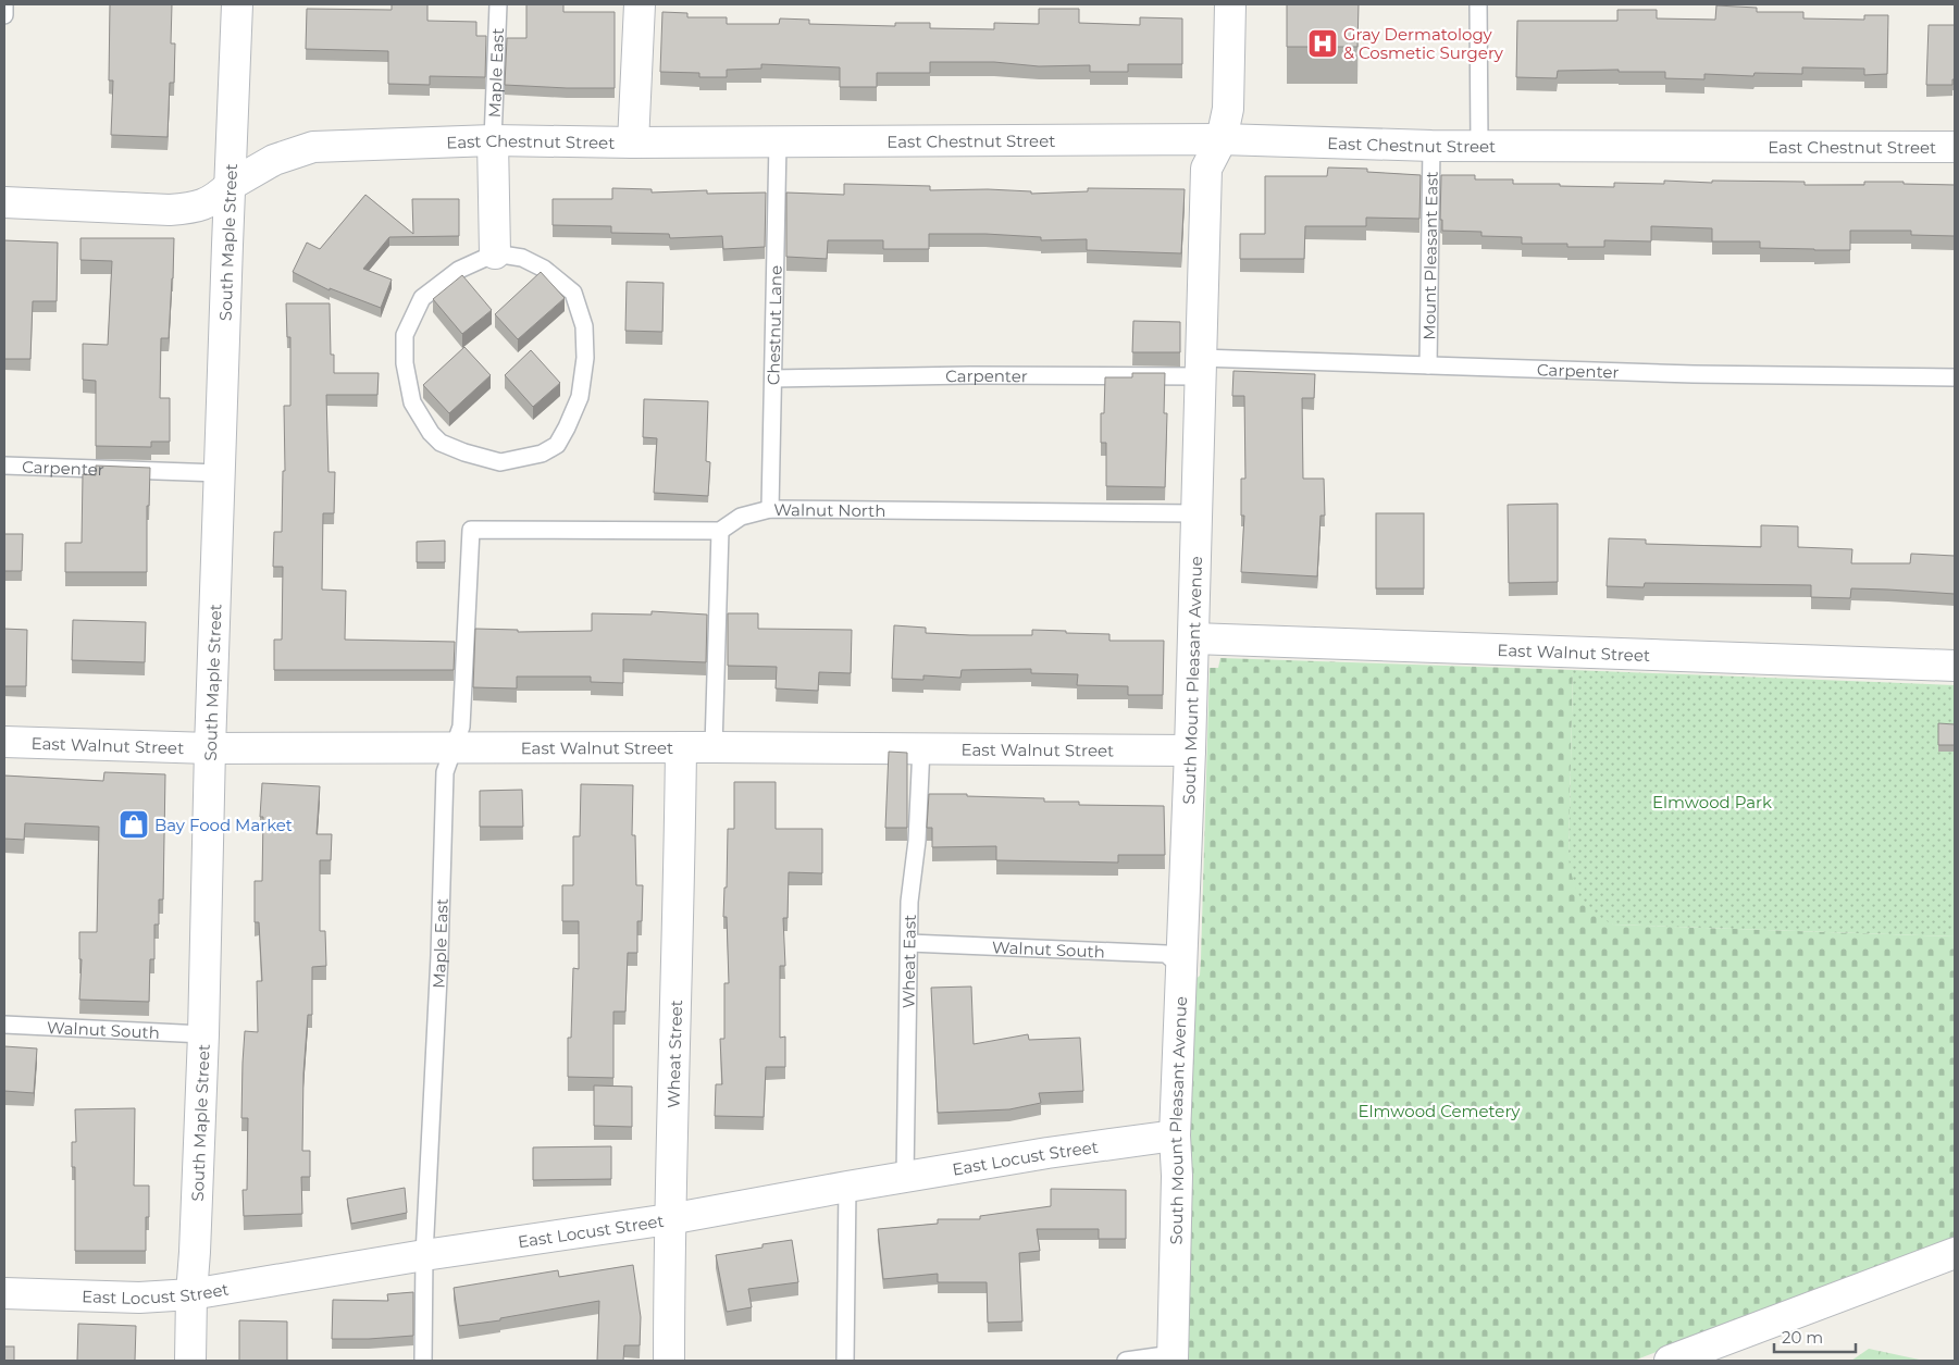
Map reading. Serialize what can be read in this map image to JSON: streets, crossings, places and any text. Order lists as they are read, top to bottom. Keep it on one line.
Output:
{"streets":{"street":["East Chestnut Street","South Maple Street","East Walnut Street","South Mount Pleasant Avenue","Wheat Street","East Locust Street"],"lane":["Maple East","Mount Pleasant East","Chestnut Lane","Carpenter","Walnut North","Walnut South","Wheat East"]},"crossings":[["Maple East","East Chestnut Street"],["Maple East","Walnut North"],["Maple East","East Walnut Street"],["Maple East","East Locust Street"],["East Chestnut Street","South Maple Street"],["East Chestnut Street","Mount Pleasant East"],["East Chestnut Street","Chestnut Lane"],["East Chestnut Street","South Mount Pleasant Avenue"],["South Maple Street","Carpenter"],["South Maple Street","East Walnut Street"],["South Maple Street","Walnut South"],["South Maple Street","East Locust Street"],["Mount Pleasant East","Carpenter"],["Chestnut Lane","Carpenter"],["Chestnut Lane","Walnut North"],["Carpenter","South Mount Pleasant Avenue"],["Walnut North","South Mount Pleasant Avenue"],["East Walnut Street","South Mount Pleasant Avenue"],["East Walnut Street","Wheat East"],["East Walnut Street","Wheat Street"],["South Mount Pleasant Avenue","Walnut South"],["South Mount Pleasant Avenue","East Locust Street"],["Walnut South","Wheat East"],["Wheat East","East Locust Street"],["Wheat Street","East Locust Street"]],"parks":["Elmwood Park","Elmwood Cemetery"],"places":{"hospital":["Gray Dermatology & Cosmetic Surgery"],"shop":["Bay Food Market"]},"scale_bar":"20 m"}
